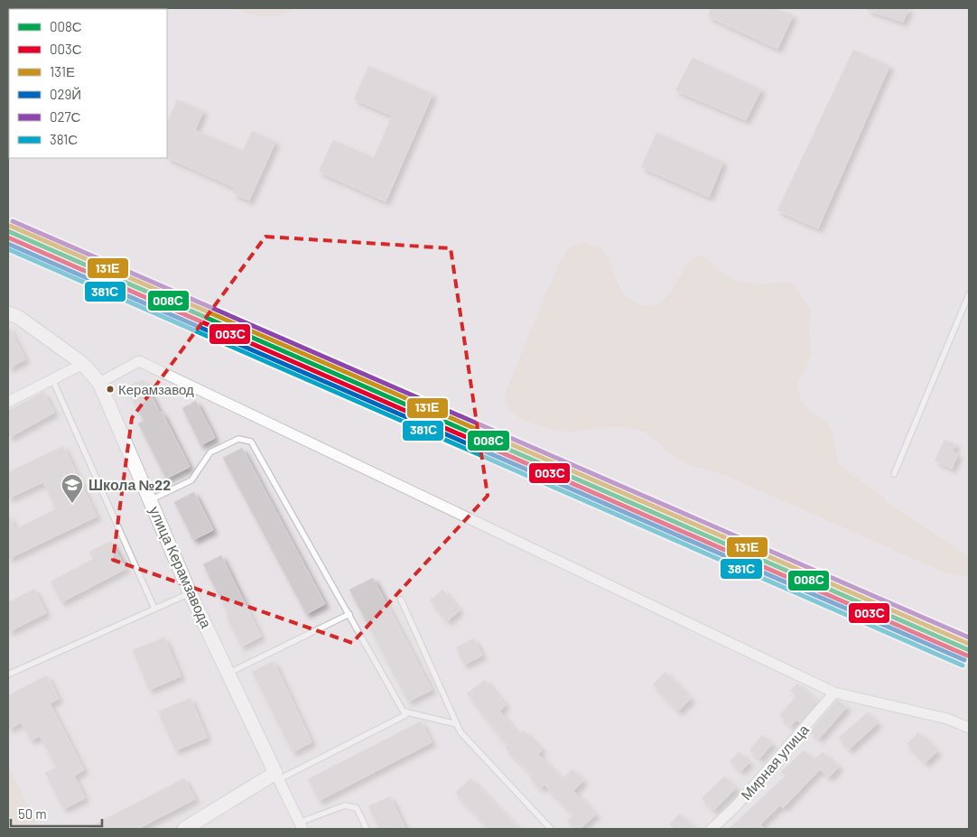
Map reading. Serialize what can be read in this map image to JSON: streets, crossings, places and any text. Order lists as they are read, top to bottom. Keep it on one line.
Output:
{"streets":{"street":["улица Керамзавода","Мирная улица"]},"places":{"other":["Керамзавод"],"school or university":["Школа №22"]},"lines":["transit line 027С","transit line 131Е","transit line 008С","transit line 003С","transit line 029Й","transit line 381С"],"legend":["008С","003С","131Е","029Й","027С","381С"],"scale_bar":"50 m"}
